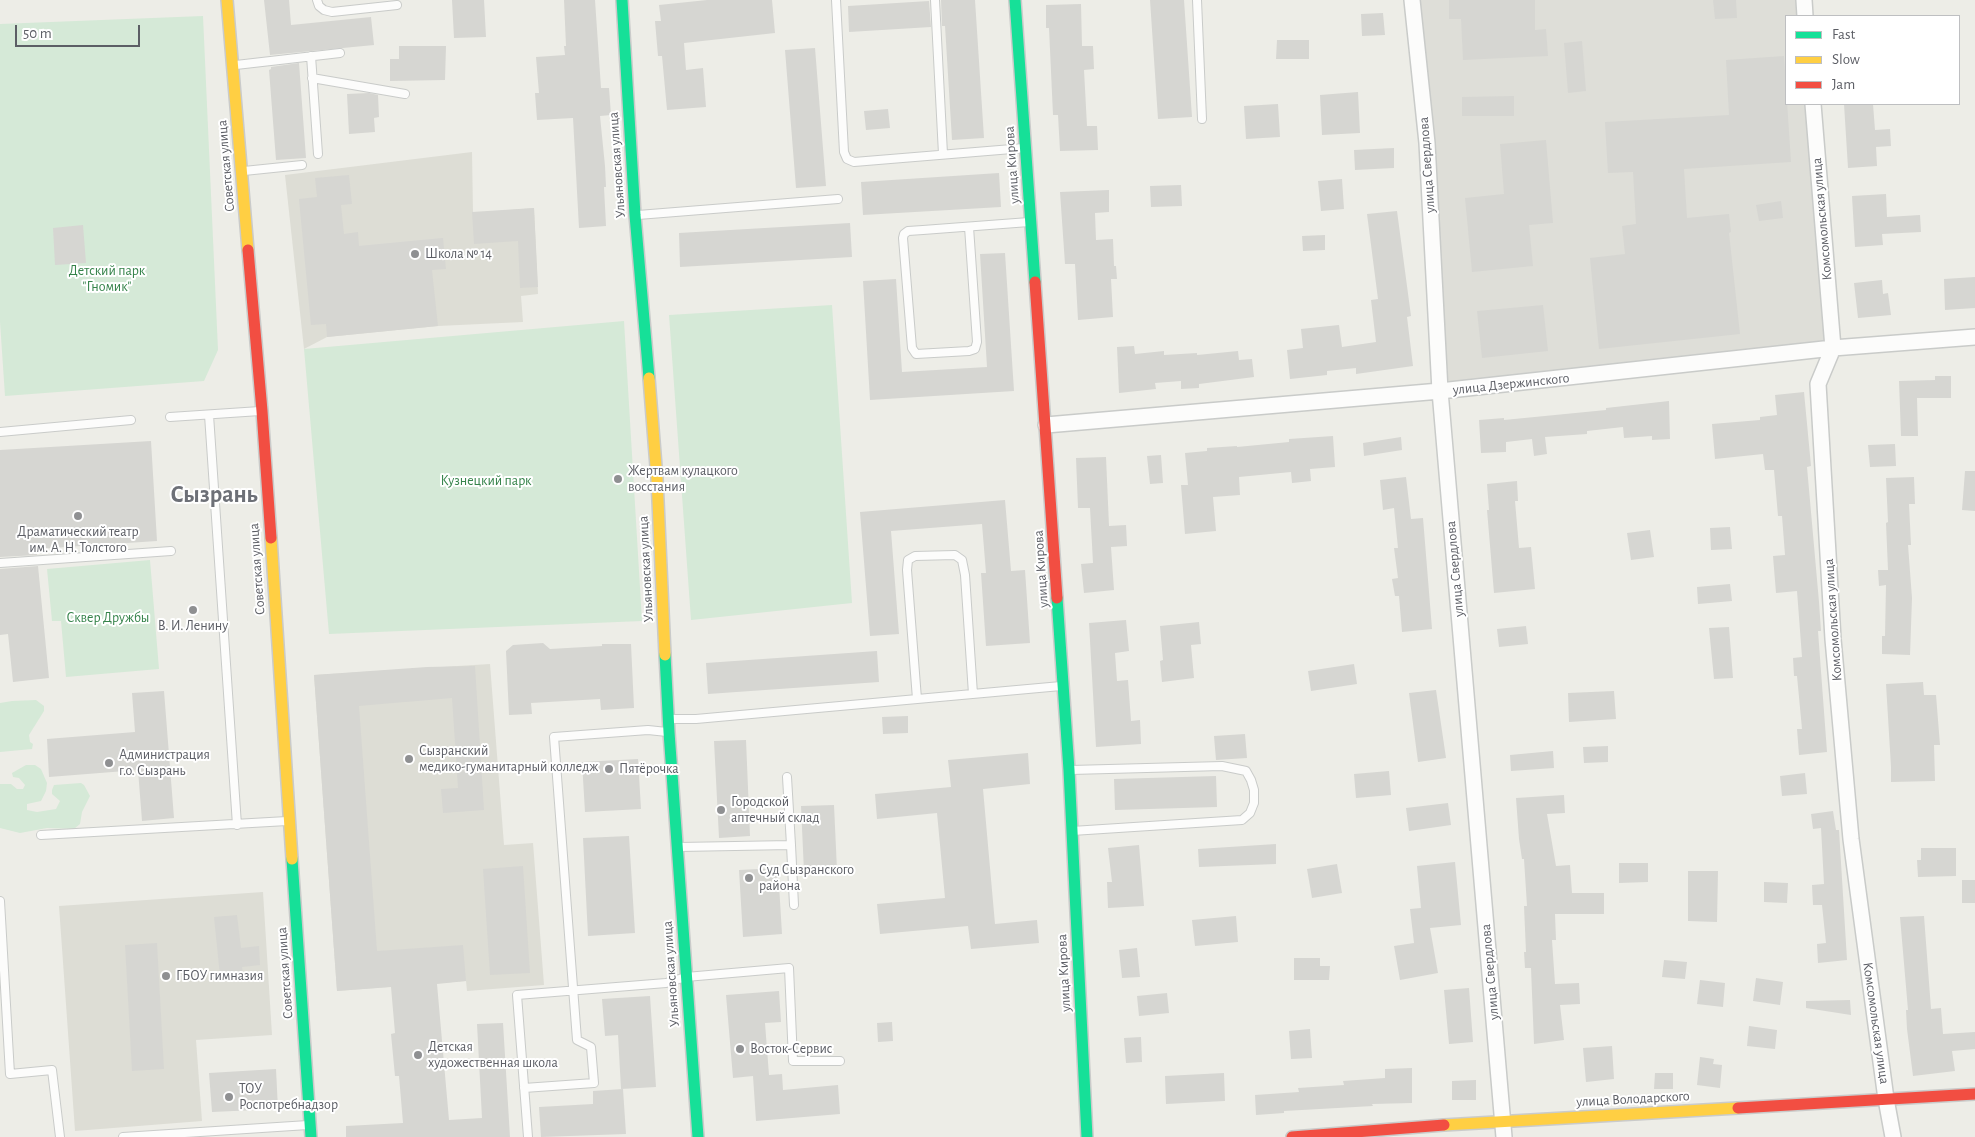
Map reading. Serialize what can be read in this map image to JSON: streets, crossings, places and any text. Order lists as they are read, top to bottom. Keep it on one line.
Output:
{"streets":{"main road":["Ульяновская улица","улица Кирова","Советская улица","улица Володарского"],"street":["улица Свердлова","Комсомольская улица","улица Дзержинского"]},"crossings":[["улица Кирова","улица Дзержинского"],["улица Свердлова","улица Дзержинского"],["улица Свердлова","улица Володарского"],["Комсомольская улица","улица Дзержинского"],["Комсомольская улица","улица Володарского"]],"districts":["Сызрань"],"parks":["Детский парк \"Гномик\"","Кузнецкий парк","Сквер Дружбы"],"places":["Школа № 14","Жертвам кулацкого восстания","Драматический театр им. А. Н. Толстого","В. И. Ленину","Сызранский медико-гуманитарный колледж","Администрация г.о. Сызрань","Пятёрочка","Городской аптечный склад","Суд Сызранского района","ГБОУ гимназия","Восток-Сервис","Детская художественная школа","ТОУ Роспотребнадзор"],"legend":["Fast","Slow","Jam"],"scale_bar":"50 m"}
